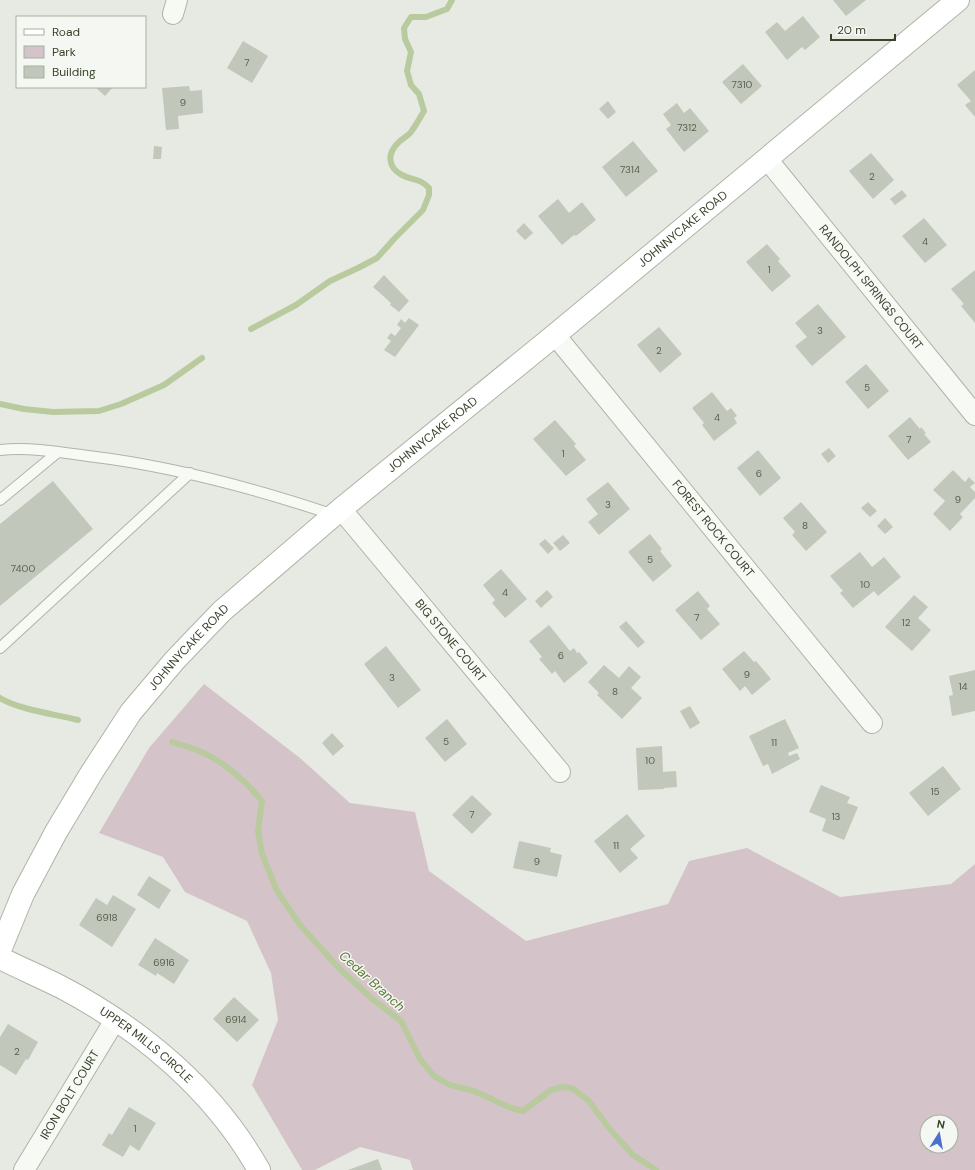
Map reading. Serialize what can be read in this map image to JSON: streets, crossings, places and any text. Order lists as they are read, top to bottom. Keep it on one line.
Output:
{"streets":{"street":["JOHNNYCAKE ROAD","RANDOLPH SPRINGS COURT","FOREST ROCK COURT","BIG STONE COURT","UPPER MILLS CIRCLE","IRON BOLT COURT"]},"crossings":[["JOHNNYCAKE ROAD","RANDOLPH SPRINGS COURT"],["JOHNNYCAKE ROAD","FOREST ROCK COURT"],["JOHNNYCAKE ROAD","BIG STONE COURT"],["UPPER MILLS CIRCLE","IRON BOLT COURT"]],"water":["Cedar Branch"],"house_numbers":["7","7310","9","7312","7314","2","4","1","3","2","5","4","7","1","6","9","3","8","5","7400","10","4","7","12","6","9","3","14","8","5","11","10","15","7","13","11","9","6918","6916","6914","2","1"],"legend":["Road","Park","Building"],"scale_bar":"20 m","north":"top"}
